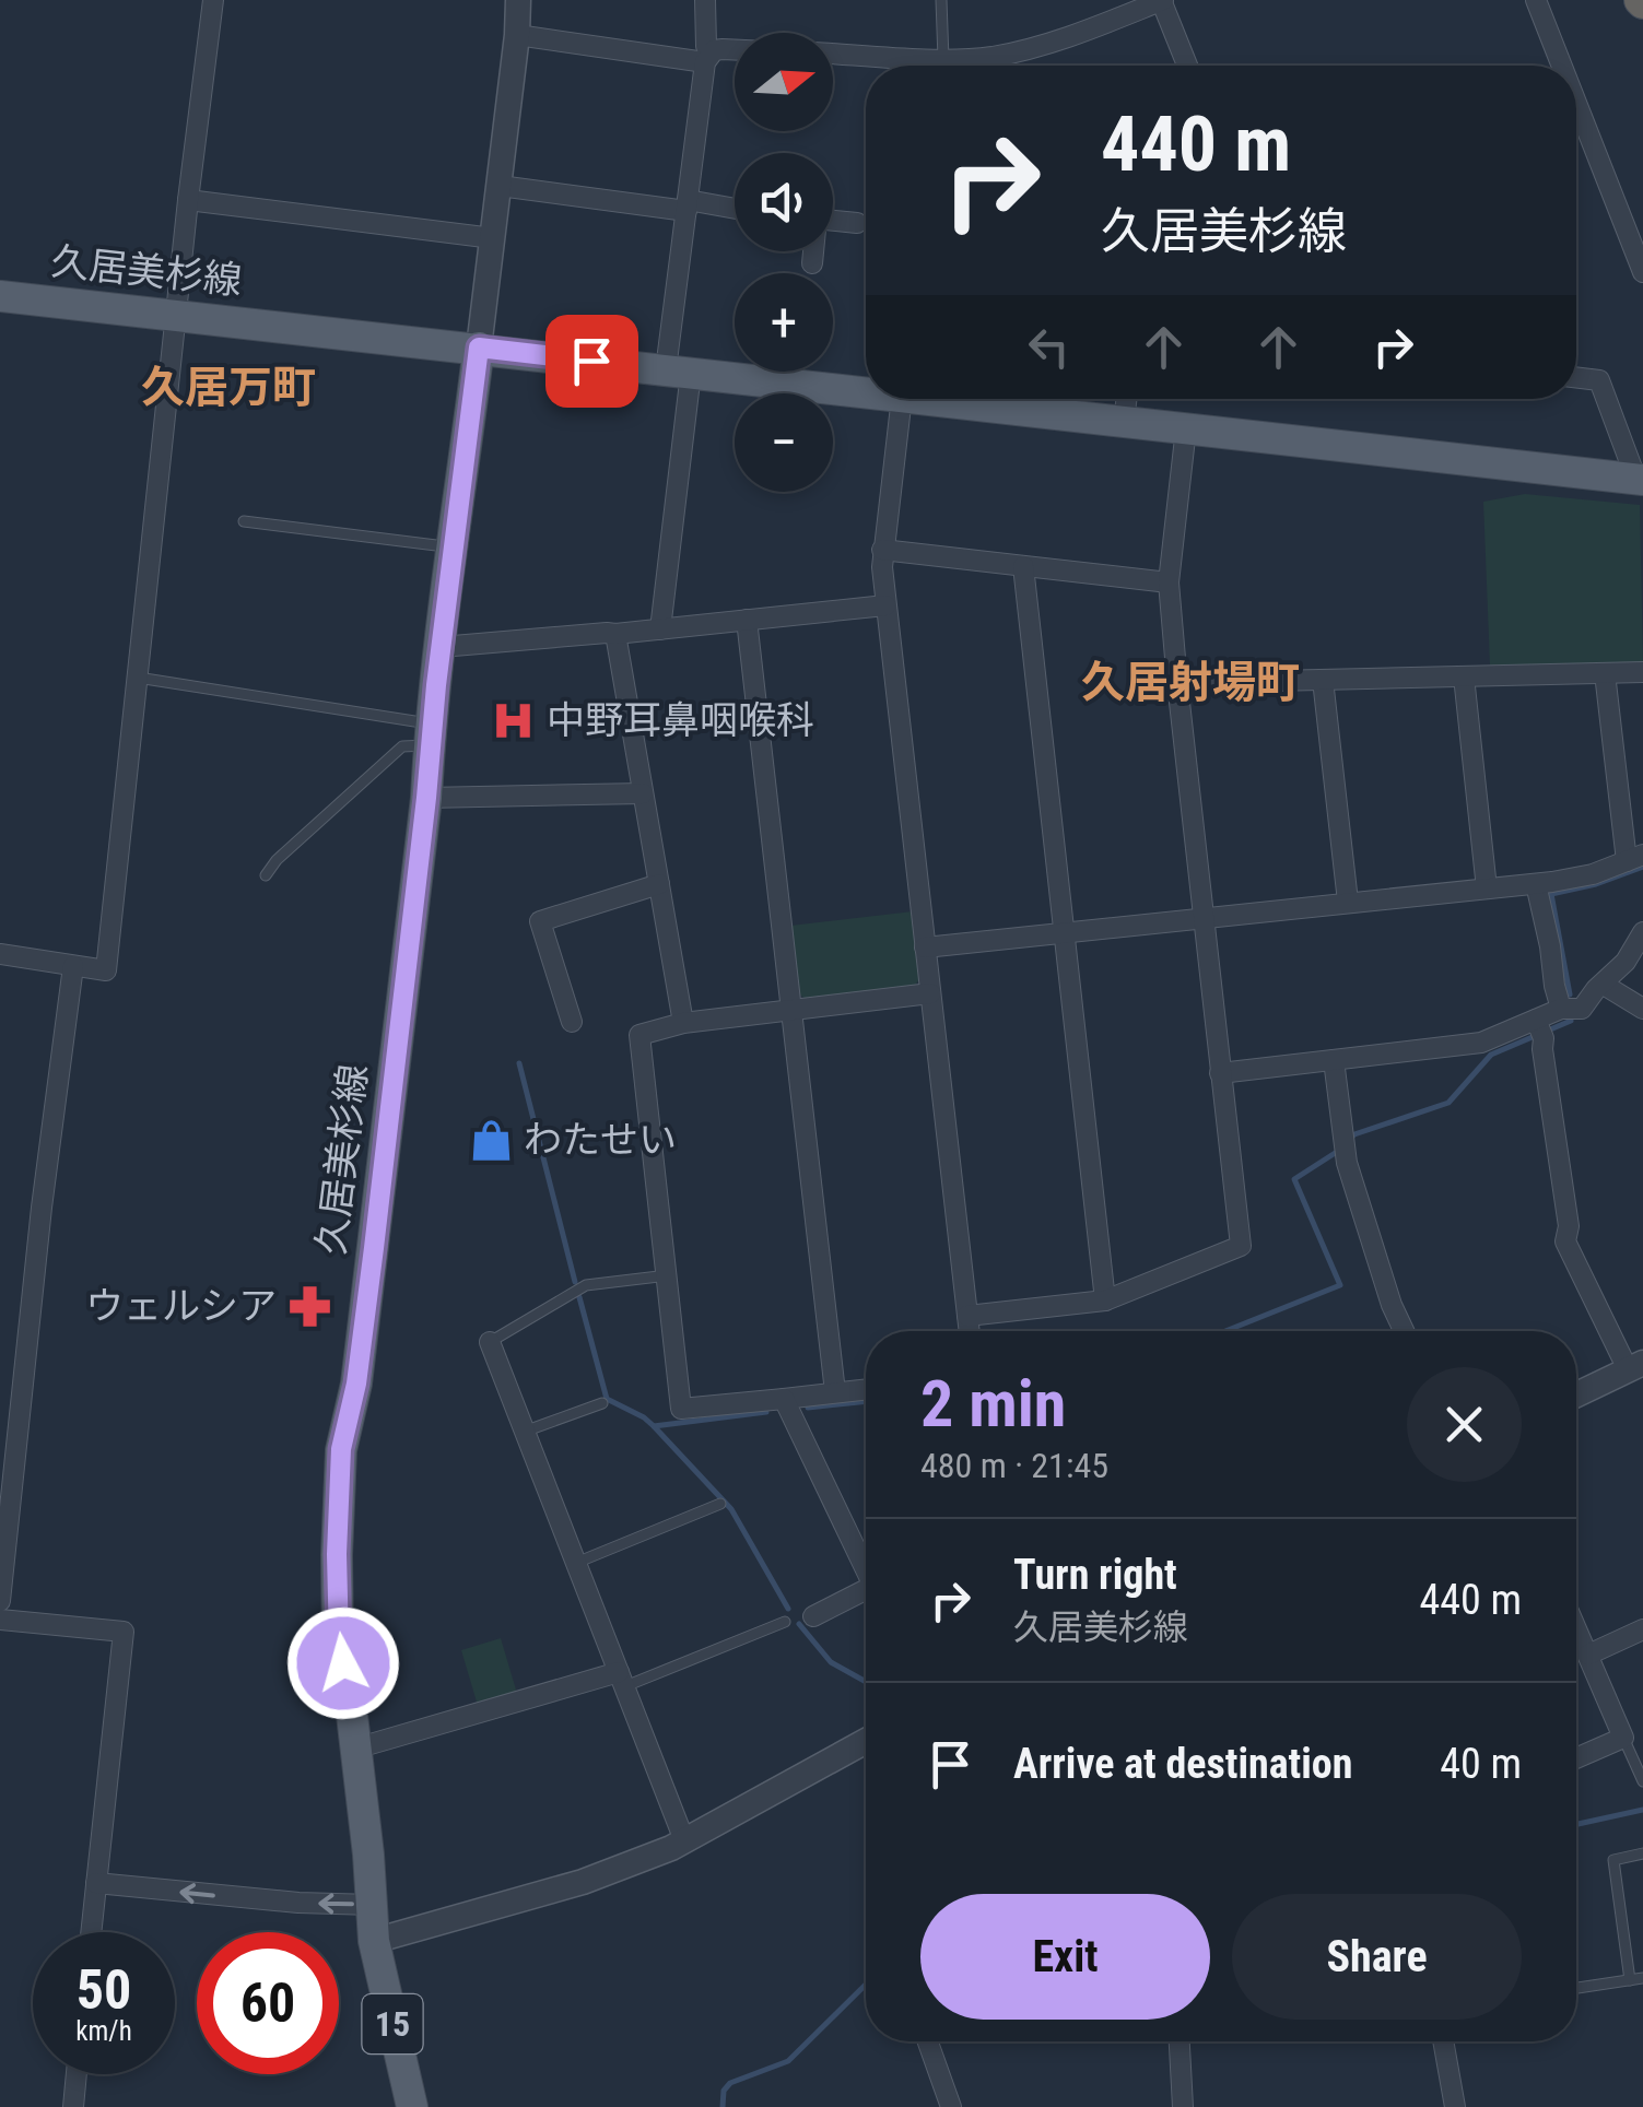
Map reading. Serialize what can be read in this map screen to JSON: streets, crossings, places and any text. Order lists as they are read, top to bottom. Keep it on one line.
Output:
{"streets":{"main road":["久居美杉線","15"]},"districts":["久居万町","久居射場町"],"places":{"hospital":["中野耳鼻咽喉科"],"shop":["わたせい"],"pharmacy":["ウェルシア"]},"north":"right","page":{"map_buttons":["+","−"],"turn":["440 m","久居美杉線"],"heading":["2 min","480 m · 21:45"],"list":[{"name":"Turn right","note":"久居美杉線","value":"440 m"},{"name":"Arrive at destination","value":"40 m"}],"buttons":["Exit","Share"],"speed":"50 km/h","limit":"60"}}
